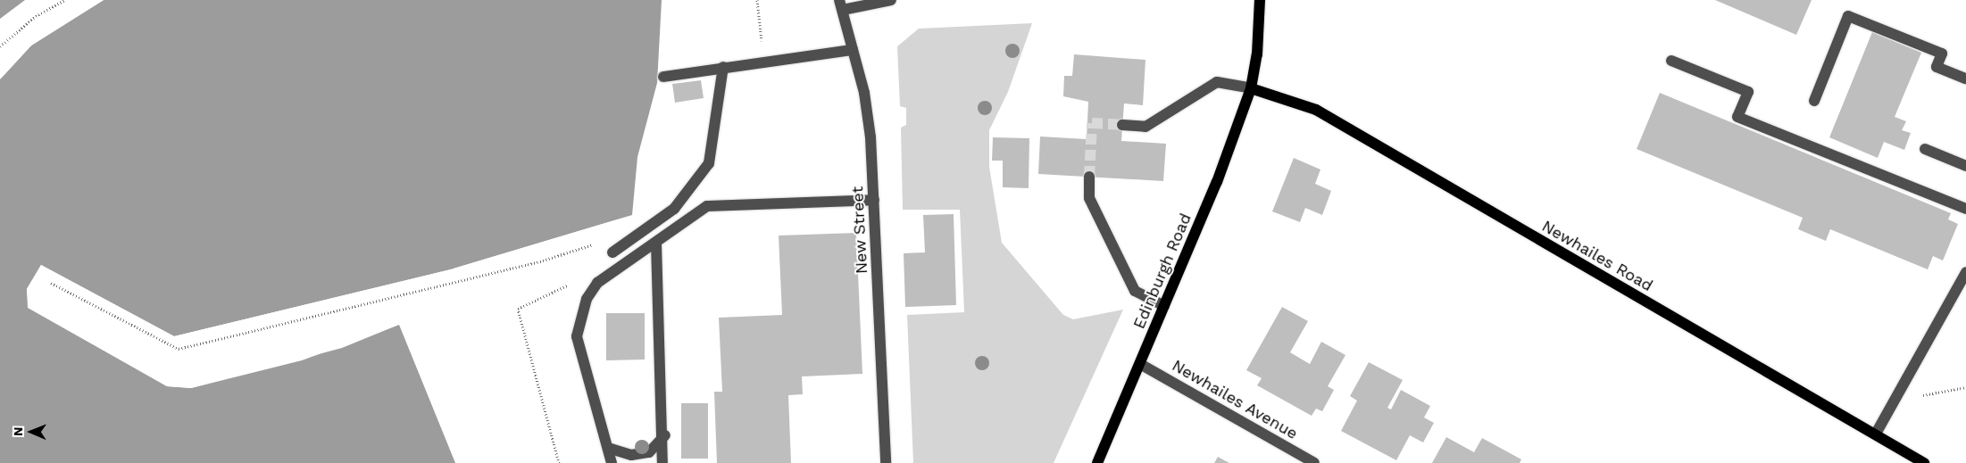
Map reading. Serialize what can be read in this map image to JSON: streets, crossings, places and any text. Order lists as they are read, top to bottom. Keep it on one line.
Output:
{"streets":{"main road":["Newhailes Road","Edinburgh Road"],"street":["New Street","Newhailes Avenue"]},"crossings":[["Newhailes Road","Edinburgh Road"],["Edinburgh Road","Newhailes Avenue"]],"north":"left"}
